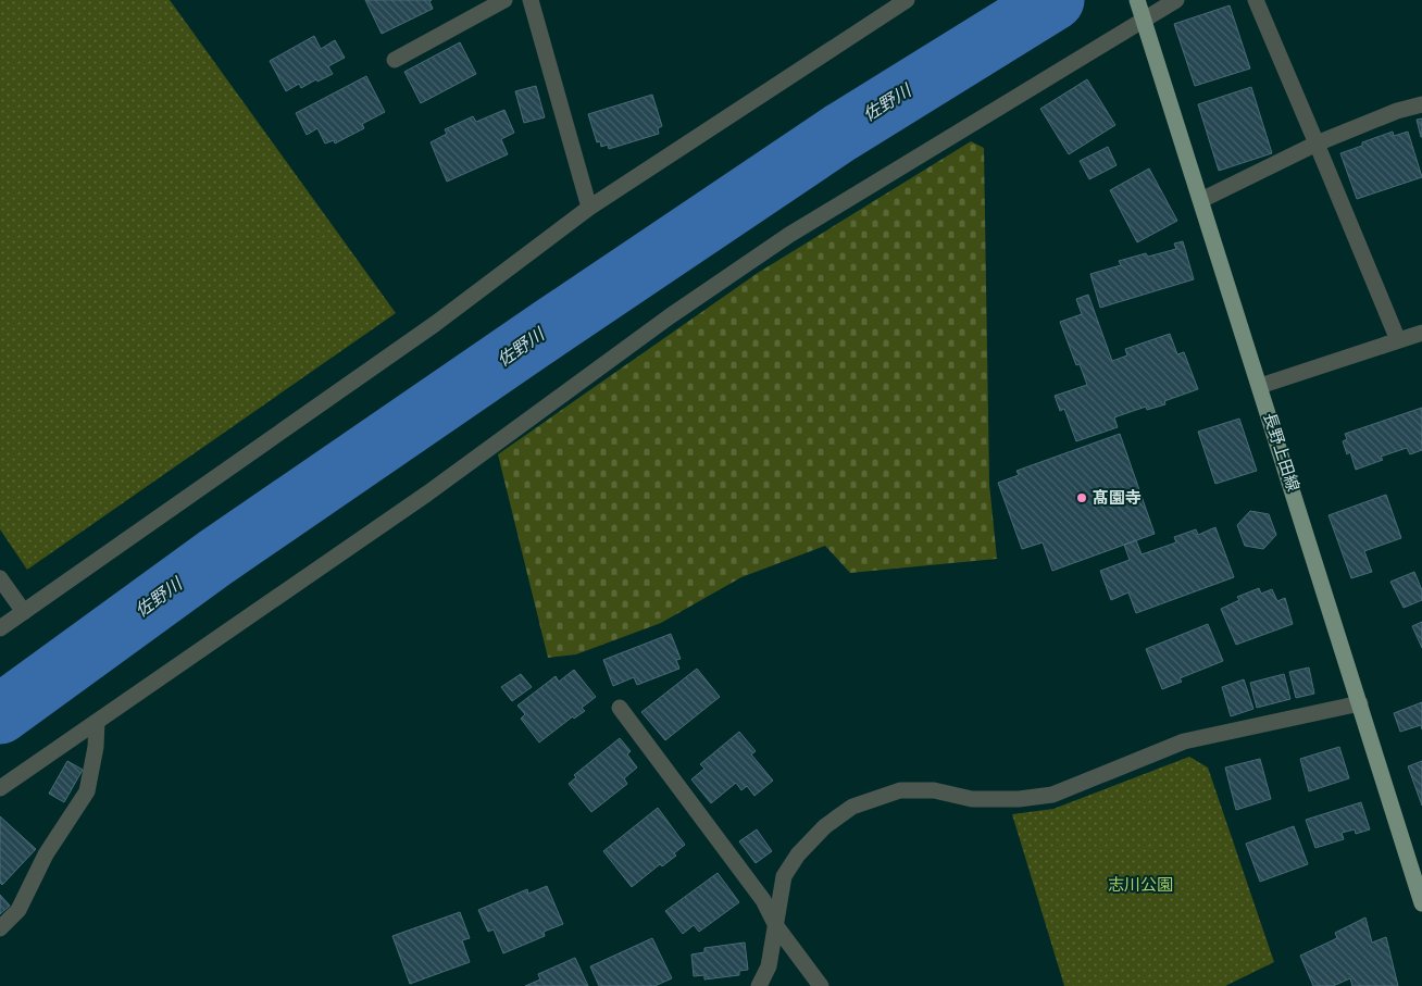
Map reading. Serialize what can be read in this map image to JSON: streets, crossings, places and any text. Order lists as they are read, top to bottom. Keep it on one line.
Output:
{"streets":{"main road":["長野上田線"]},"water":["佐野川"],"parks":["志川公園"],"places":["髙園寺"]}
